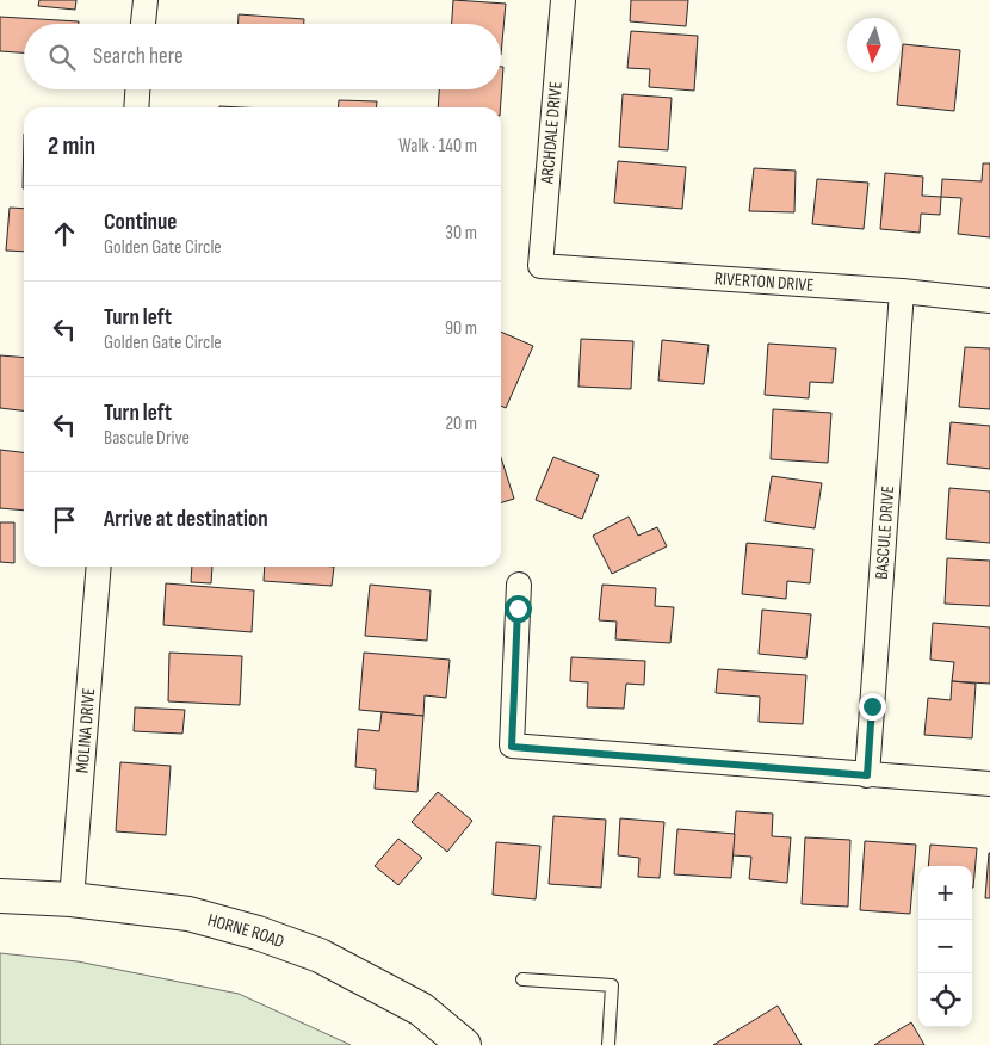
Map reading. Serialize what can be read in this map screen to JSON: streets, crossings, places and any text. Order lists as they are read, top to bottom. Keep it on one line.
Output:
{"streets":{"main road":["HORNE ROAD"],"street":["ARCHDALE DRIVE","RIVERTON DRIVE","BASCULE DRIVE","MOLINA DRIVE"]},"crossings":[["ARCHDALE DRIVE","RIVERTON DRIVE"],["RIVERTON DRIVE","BASCULE DRIVE"],["MOLINA DRIVE","HORNE ROAD"]],"north":"bottom","page":{"search":"Search here","heading":["2 min","Walk · 140 m"],"list":[["Continue","Golden Gate Circle","30 m"],["Turn left","Golden Gate Circle","90 m"],["Turn left","Bascule Drive","20 m"],"Arrive at destination"],"map_buttons":["+","−"]}}
